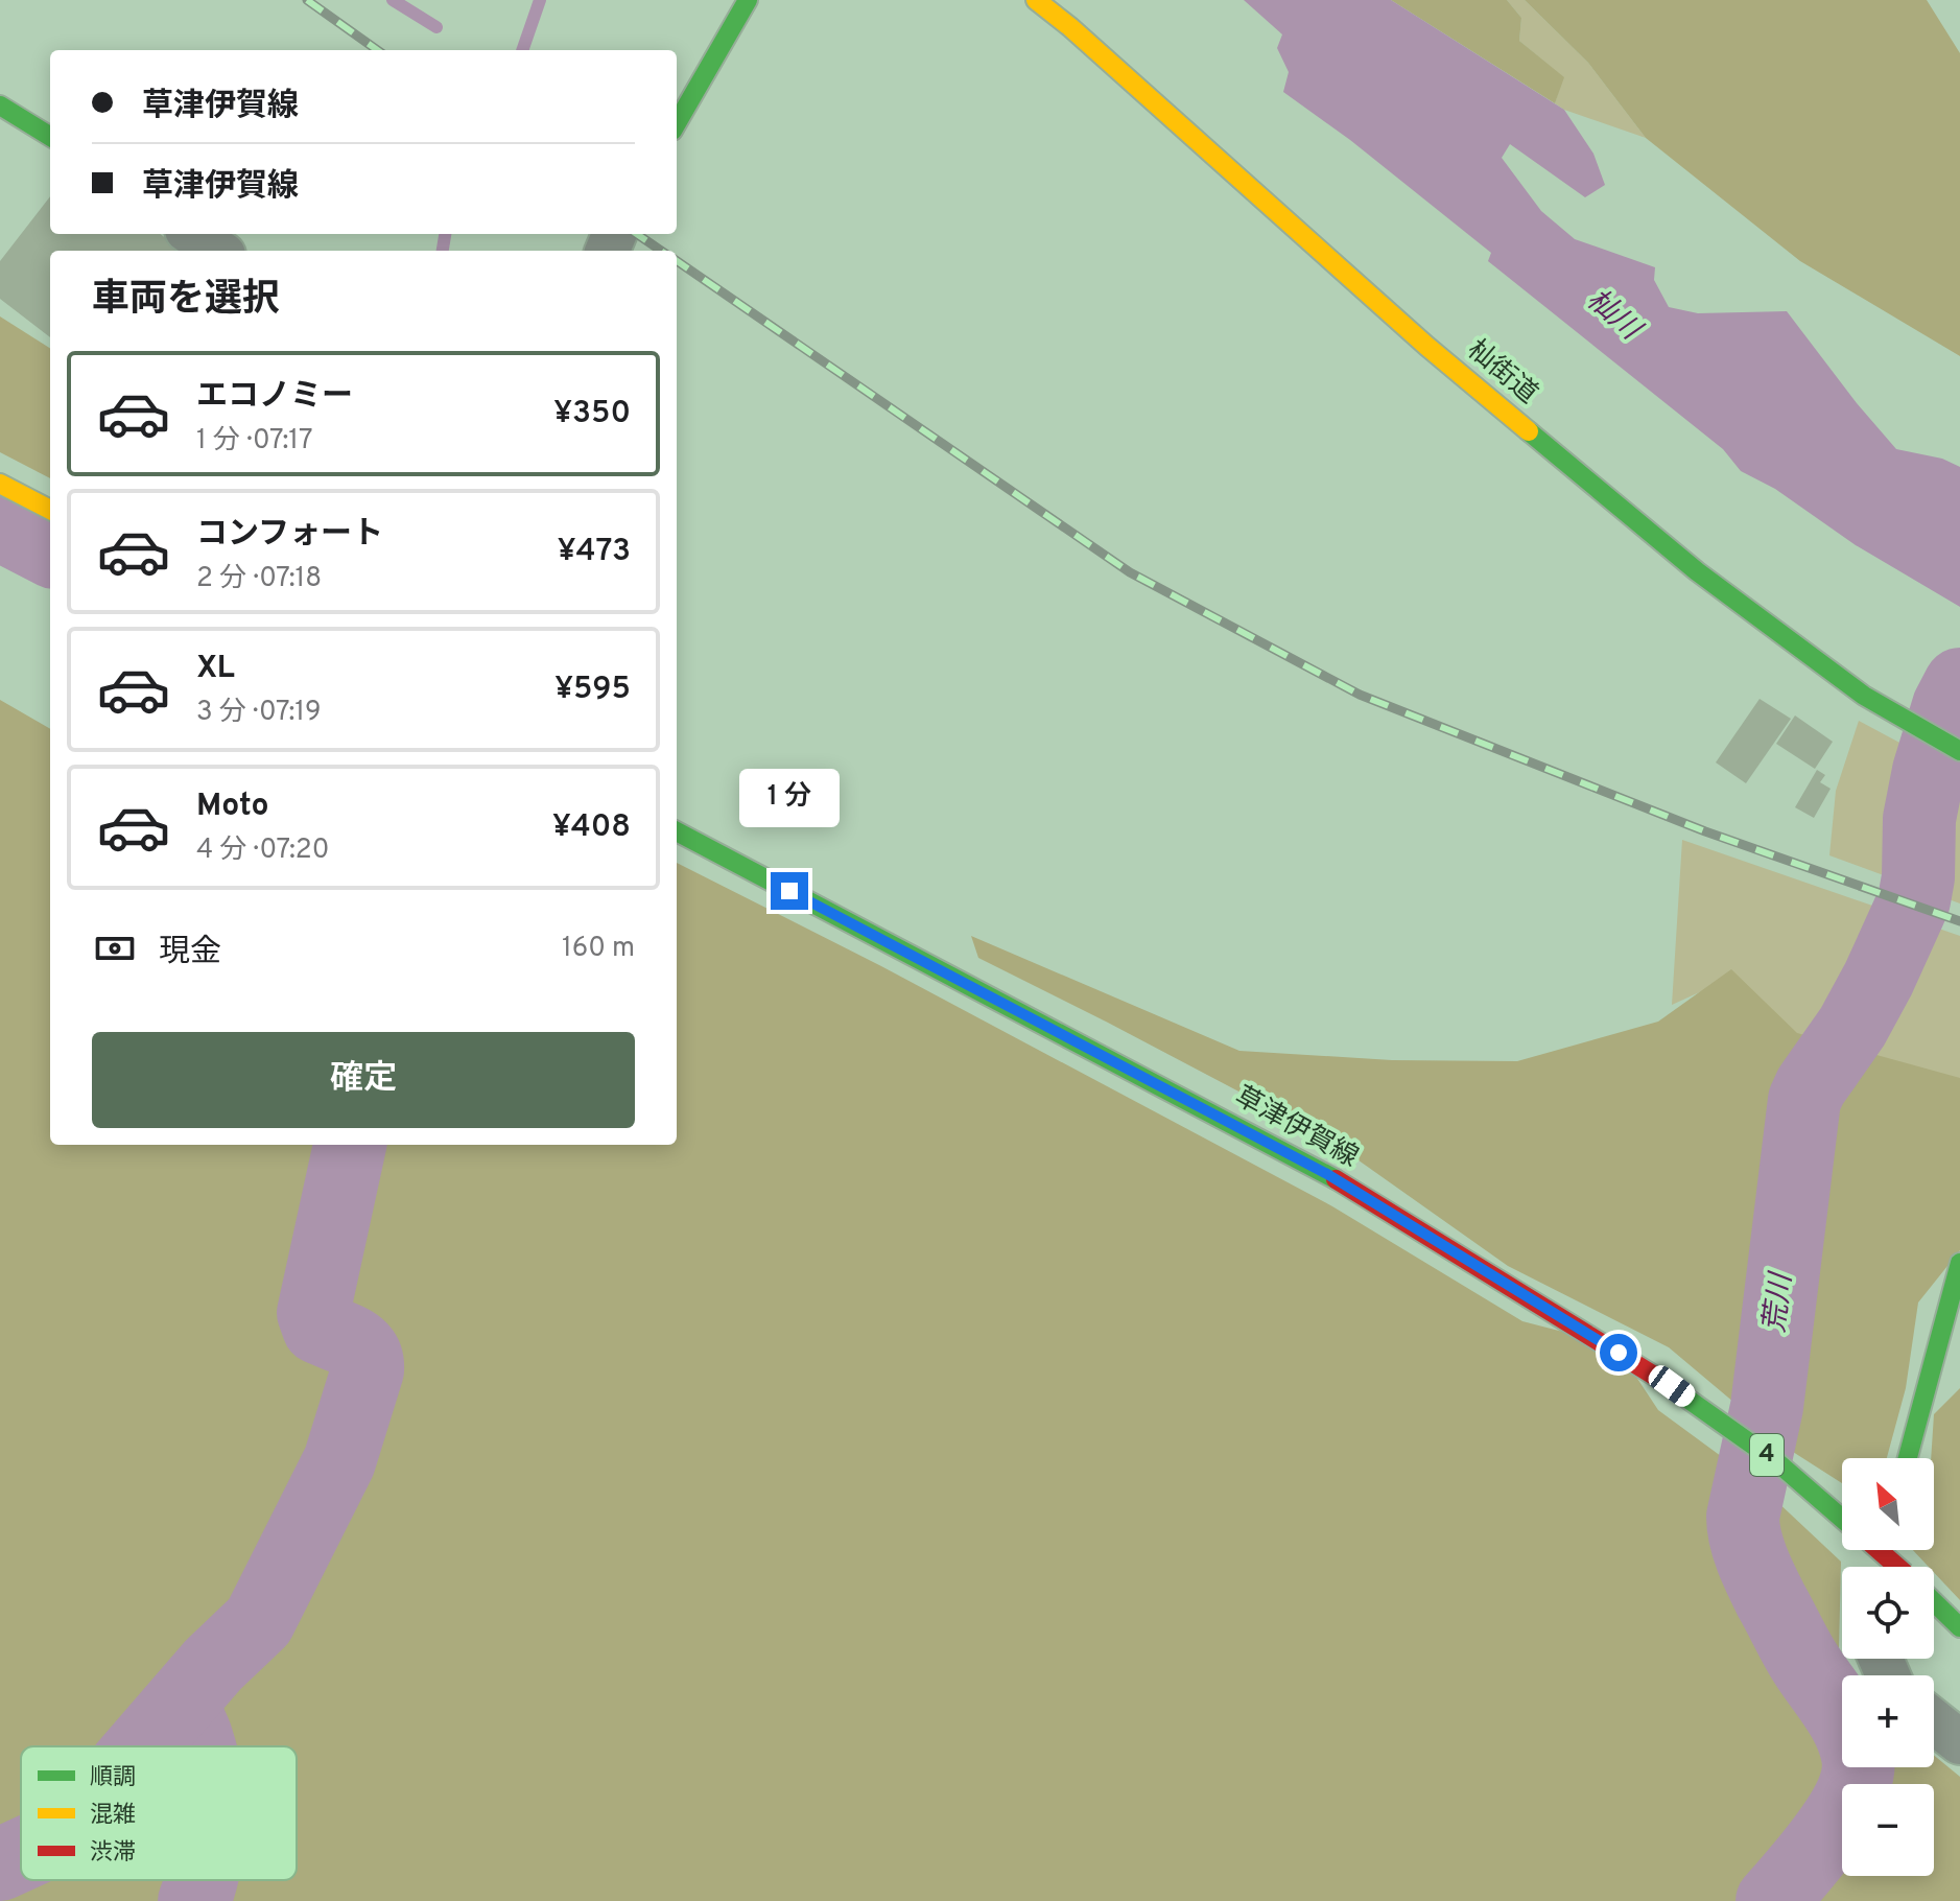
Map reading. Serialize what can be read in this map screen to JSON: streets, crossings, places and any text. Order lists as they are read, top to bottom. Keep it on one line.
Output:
{"streets":{"street":["杣街道","草津伊賀線","4"]},"water":["杣川","荒川"],"legend":["順調","混雑","渋滞"],"north":"top left","page":{"banner":["草津伊賀線","草津伊賀線"],"heading":"車両を選択","list":[{"name":"エコノミー","note":"1 分 · 07:17","value":"¥350"},{"name":"コンフォート","note":"2 分 · 07:18","value":"¥473"},{"name":"XL","note":"3 分 · 07:19","value":"¥595"},{"name":"Moto","note":"4 分 · 07:20","value":"¥408"}],"bubble":"1 分","pay":["現金","160 m"],"buttons":"確定","map_buttons":["+","−"]}}
